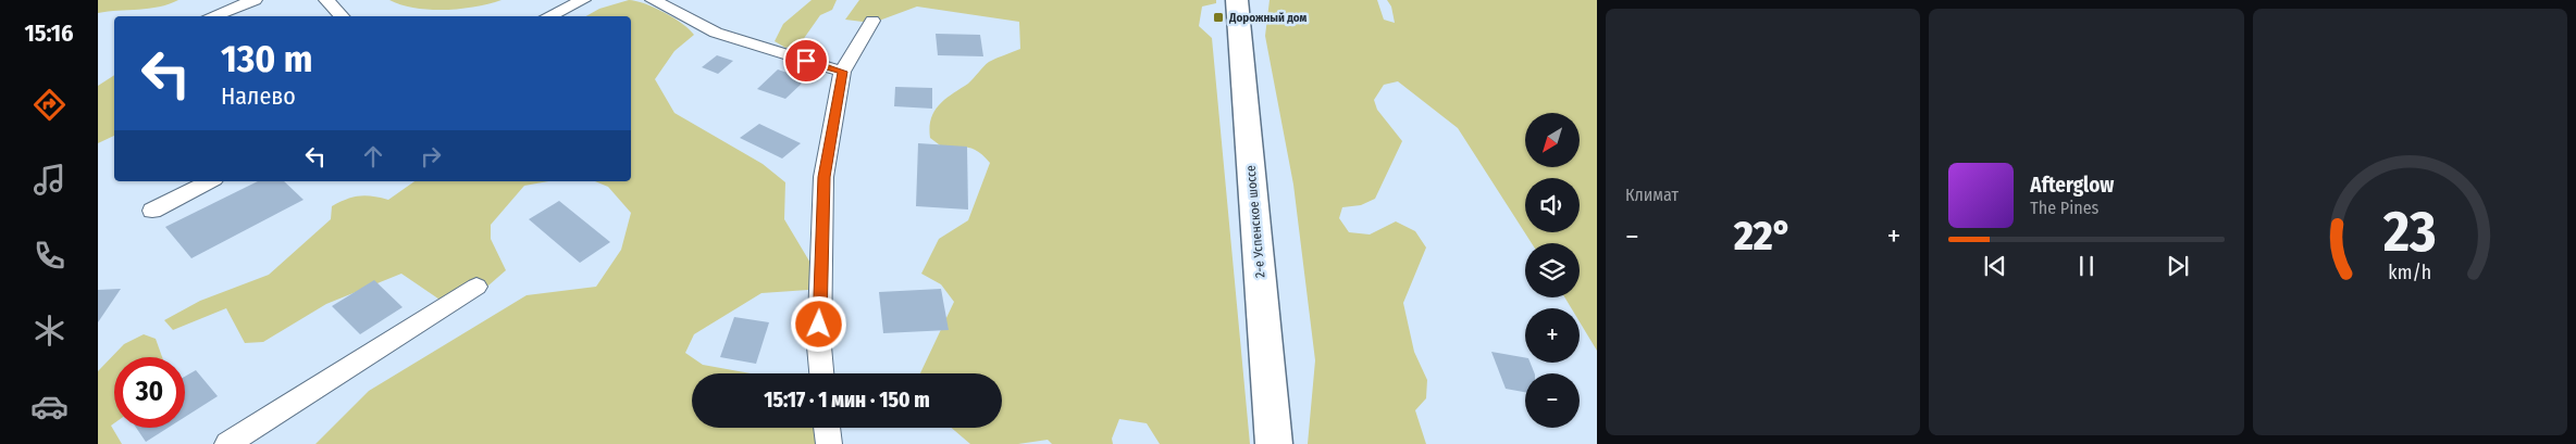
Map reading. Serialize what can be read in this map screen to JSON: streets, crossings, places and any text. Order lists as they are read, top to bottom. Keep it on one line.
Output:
{"streets":{"main road":["2-е Успенское шоссе"]},"places":{"transit":["Дорожный дом"]},"north":"bottom left","page":{"tabs":"15:16","tile":"Климат","turn":["130 m","Налево"],"map_buttons":["+","−"],"song":["Afterglow","The Pines"],"heat":["−","22°","+"],"limit":"30","trip":"15:17 · 1 мин · 150 m","gauge":["23","km/h"]}}
